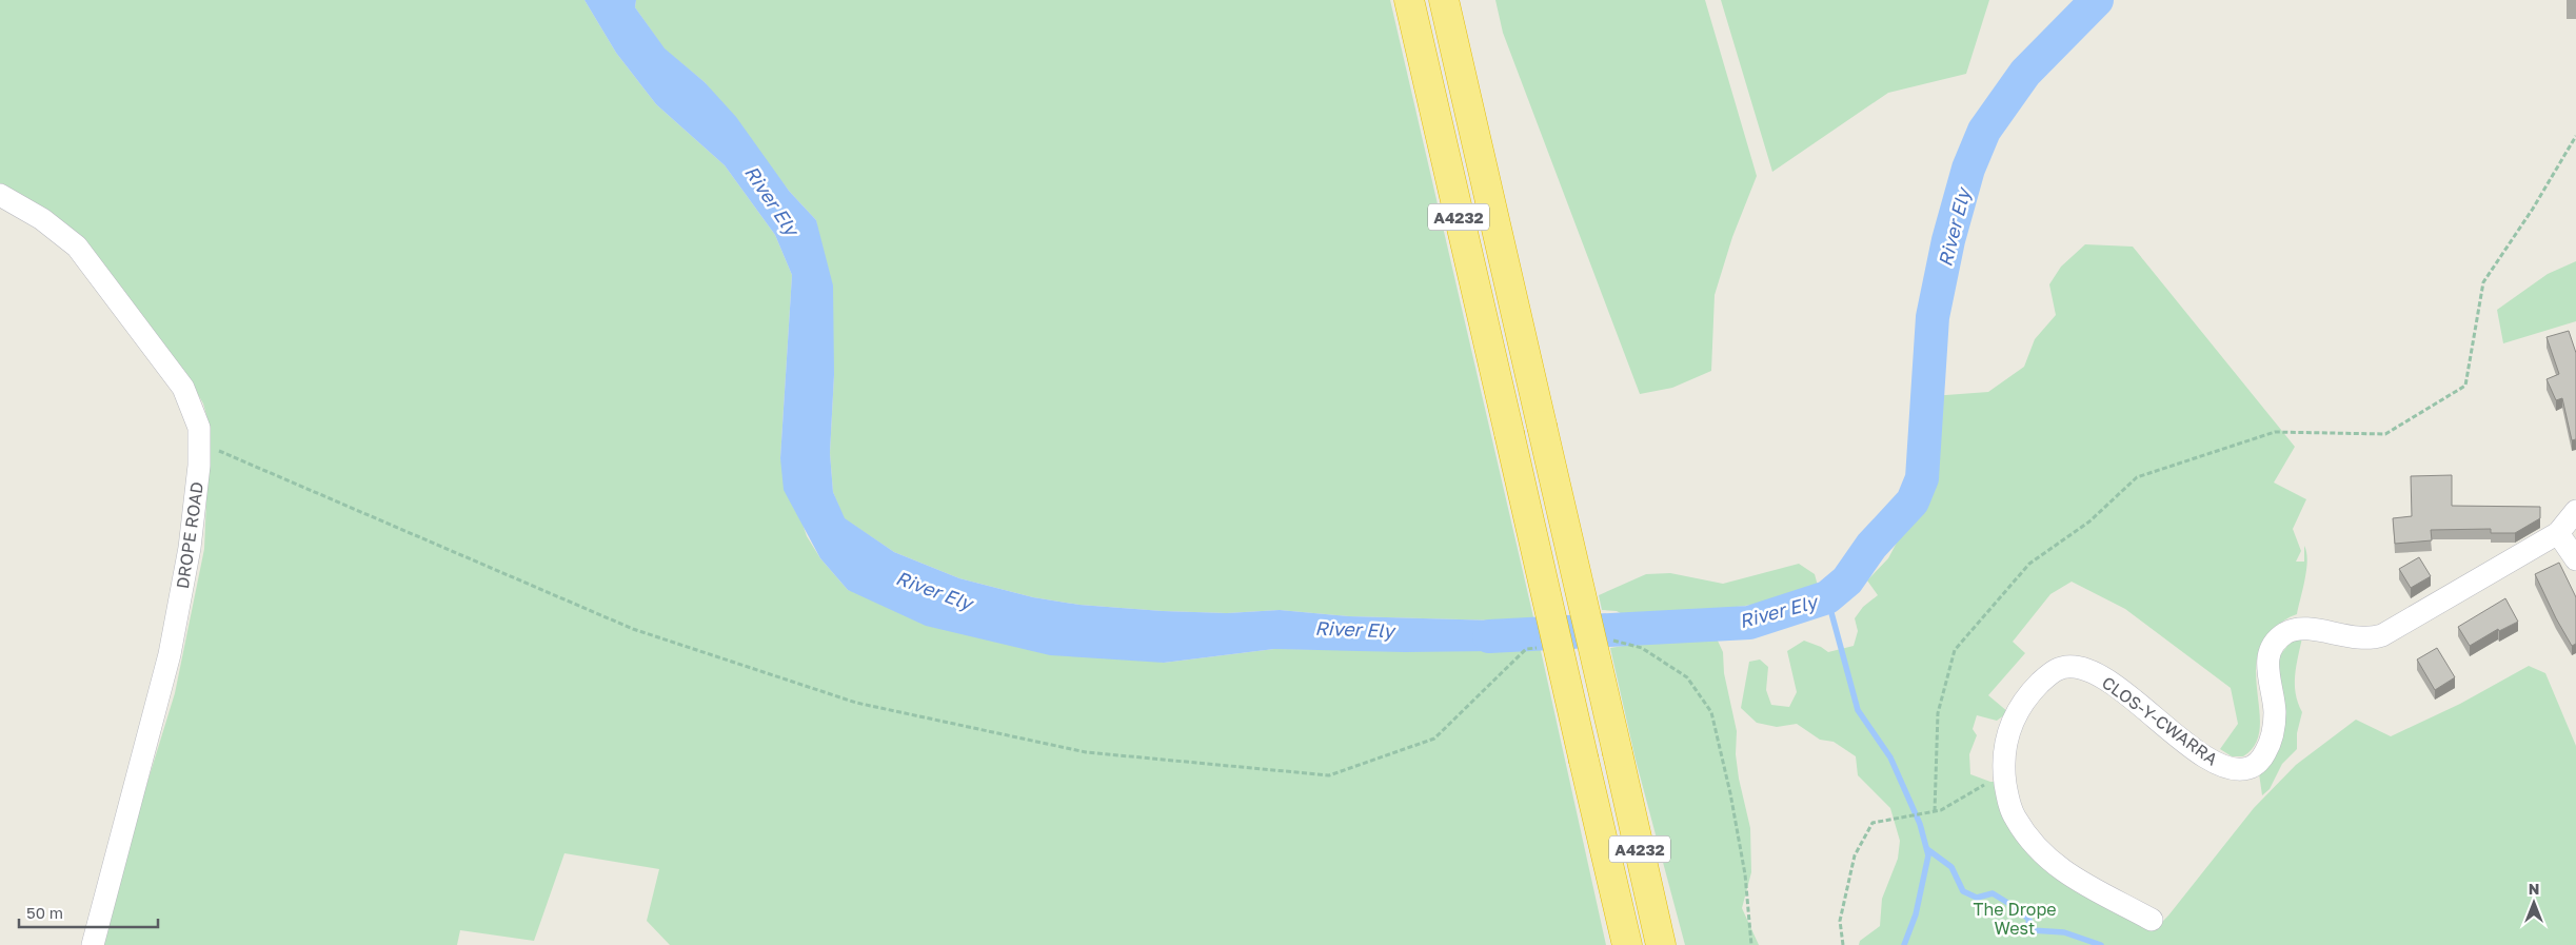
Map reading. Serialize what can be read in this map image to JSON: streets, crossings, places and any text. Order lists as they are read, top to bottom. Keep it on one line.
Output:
{"streets":{"highway":["A4232"],"street":["DROPE ROAD","CLOS-Y-CWARRA"]},"water":["River Ely"],"parks":["The Drope West"],"scale_bar":"50 m","north":"top"}
